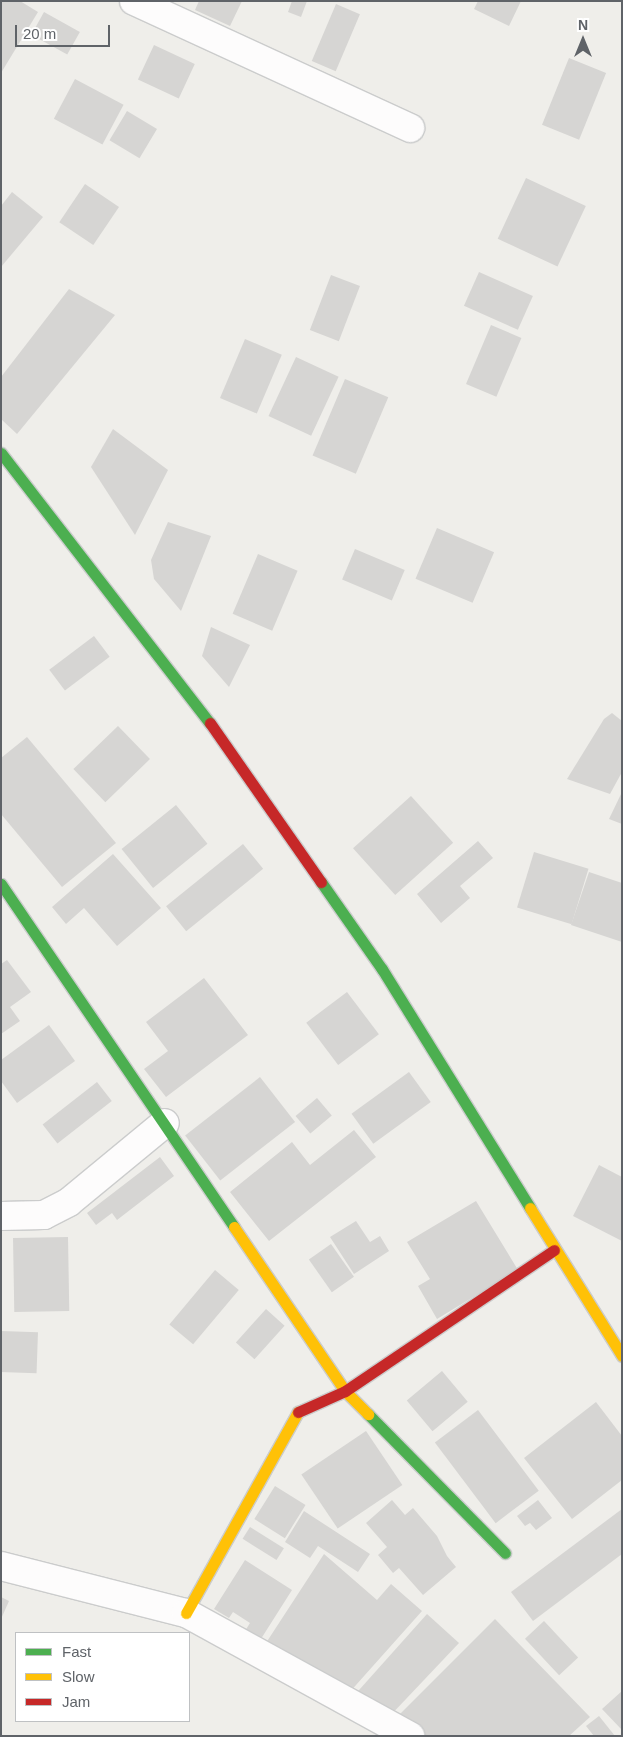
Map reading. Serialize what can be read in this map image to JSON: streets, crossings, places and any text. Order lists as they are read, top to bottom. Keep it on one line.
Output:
{"legend":["Fast","Slow","Jam"],"scale_bar":"20 m","north":"top"}
